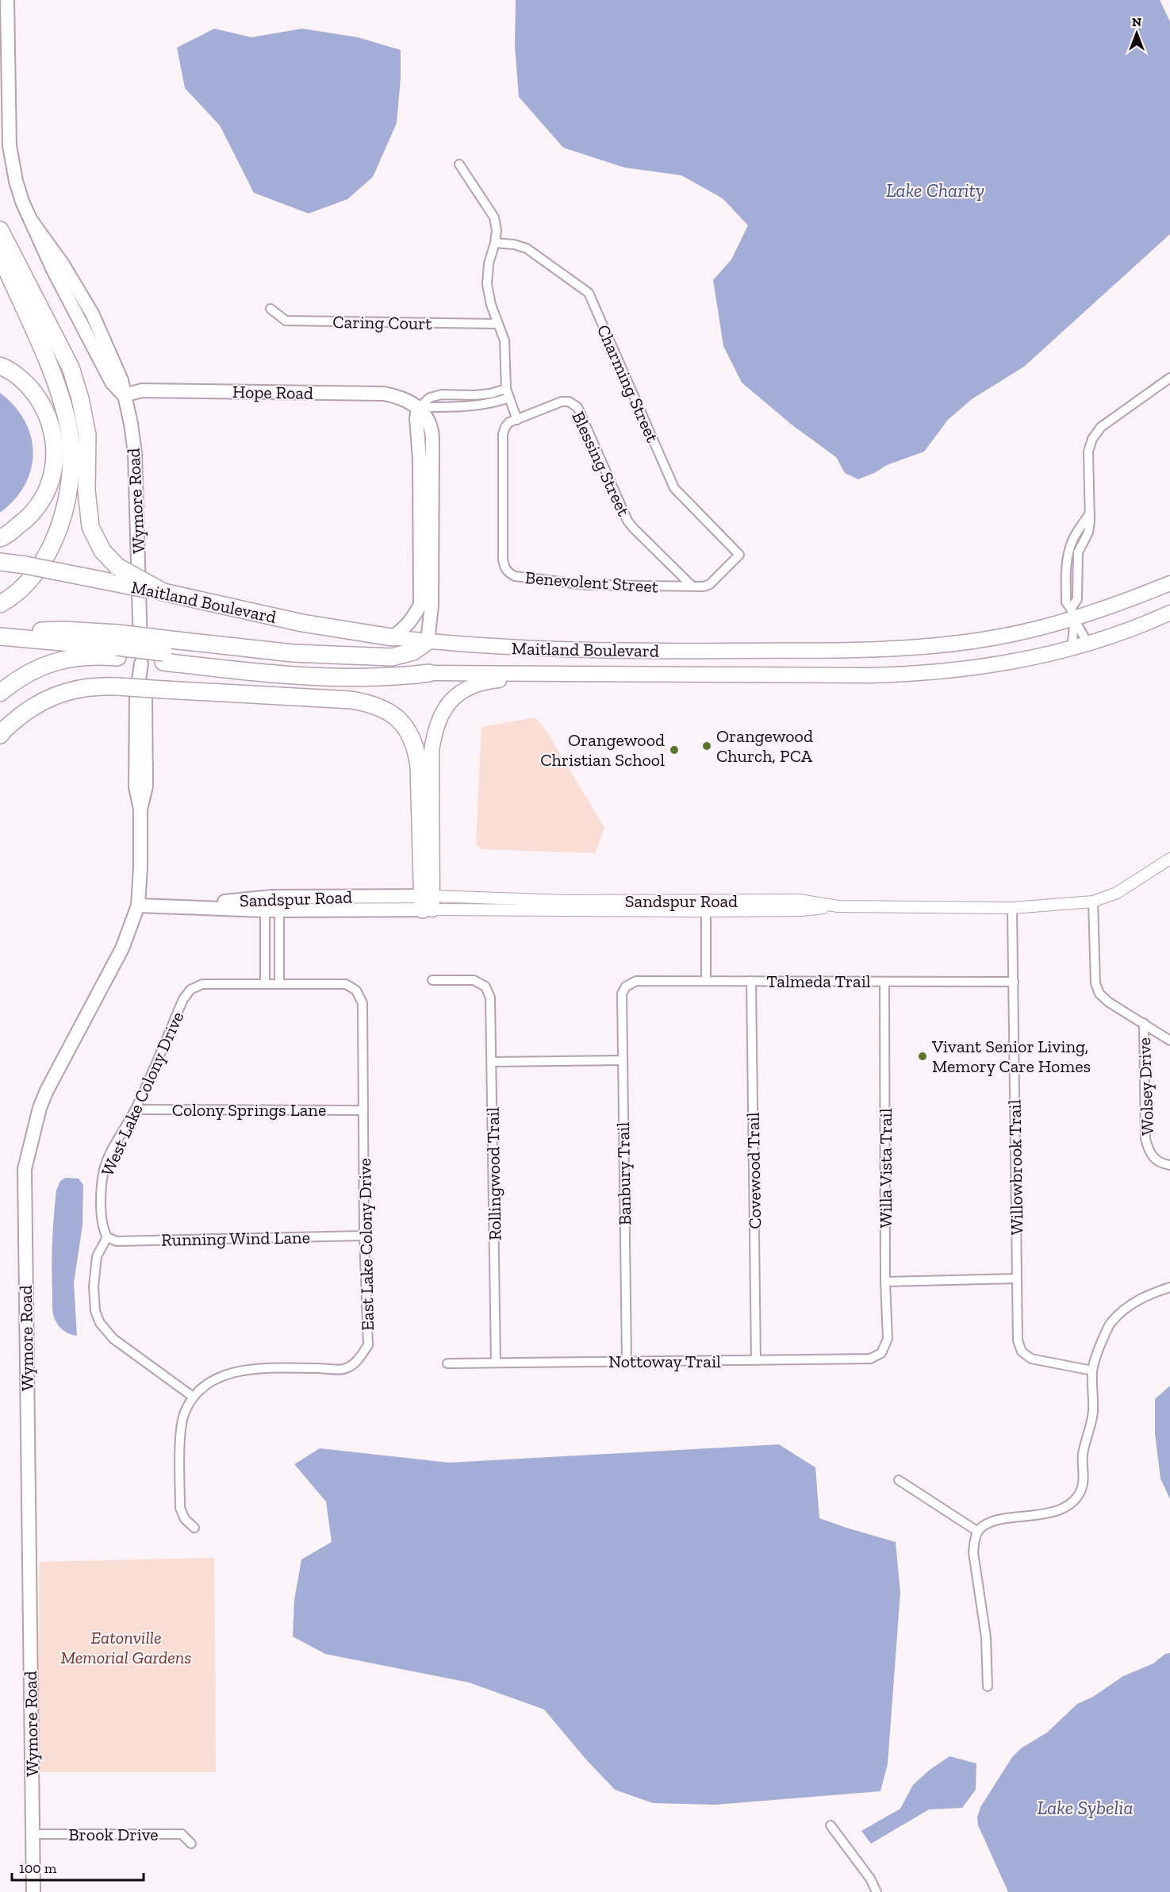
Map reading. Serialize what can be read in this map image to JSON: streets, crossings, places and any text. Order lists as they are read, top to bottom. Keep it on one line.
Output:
{"streets":{"highway":["Maitland Boulevard"],"main road":["Hope Road","Wymore Road","Sandspur Road"],"street":["Caring Court","Charming Street","Blessing Street","Benevolent Street","Talmeda Trail","Wolsey Drive","West Lake Colony Drive","Colony Springs Lane","Willowbrook Trail","Willa Vista Trail","Covewood Trail","Rollingwood Trail","Banbury Trail","Running Wind Lane","East Lake Colony Drive","Nottoway Trail","Brook Drive"]},"crossings":[["Charming Street","Benevolent Street"],["Hope Road","Wymore Road"],["Hope Road","Maitland Boulevard"],["Blessing Street","Benevolent Street"],["Wymore Road","Sandspur Road"],["Wymore Road","Brook Drive"],["Sandspur Road","Willowbrook Trail"],["Talmeda Trail","Willowbrook Trail"],["Talmeda Trail","Willa Vista Trail"],["Talmeda Trail","Covewood Trail"],["Talmeda Trail","Banbury Trail"],["West Lake Colony Drive","Colony Springs Lane"],["West Lake Colony Drive","Running Wind Lane"],["West Lake Colony Drive","East Lake Colony Drive"],["Colony Springs Lane","East Lake Colony Drive"],["Willa Vista Trail","Nottoway Trail"],["Covewood Trail","Nottoway Trail"],["Rollingwood Trail","Nottoway Trail"],["Banbury Trail","Nottoway Trail"],["Running Wind Lane","East Lake Colony Drive"]],"water":["Lake Charity","Lake Sybelia"],"parks":["Eatonville Memorial Gardens"],"places":["Orangewood Church, PCA","Orangewood Christian School","Vivant Senior Living, Memory Care Homes"],"scale_bar":"100 m","north":"top"}
